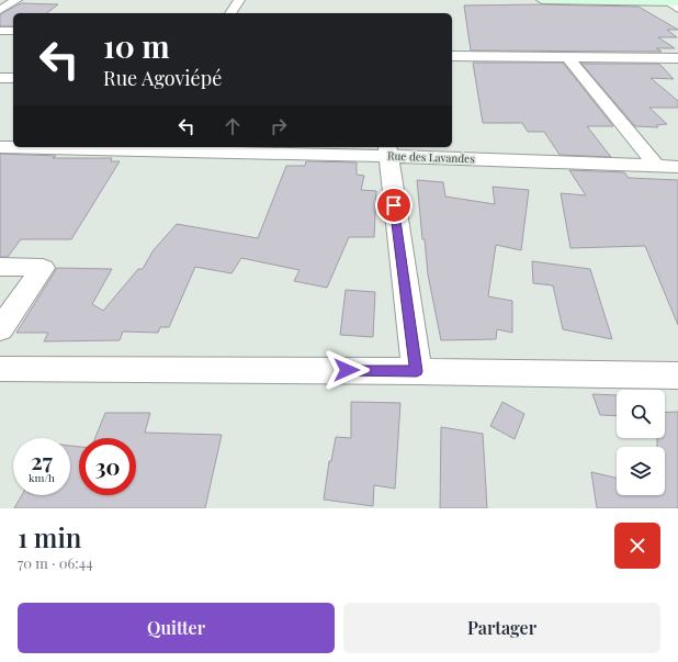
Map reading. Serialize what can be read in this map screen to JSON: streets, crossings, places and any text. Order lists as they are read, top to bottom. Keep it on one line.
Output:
{"streets":{"street":["Rue des Lavandes"]},"page":{"turn":["10 m","Rue Agoviépé"],"speed":"27 km/h","limit":"30","heading":["1 min","70 m · 06:44"],"buttons":["Quitter","Partager"]}}
